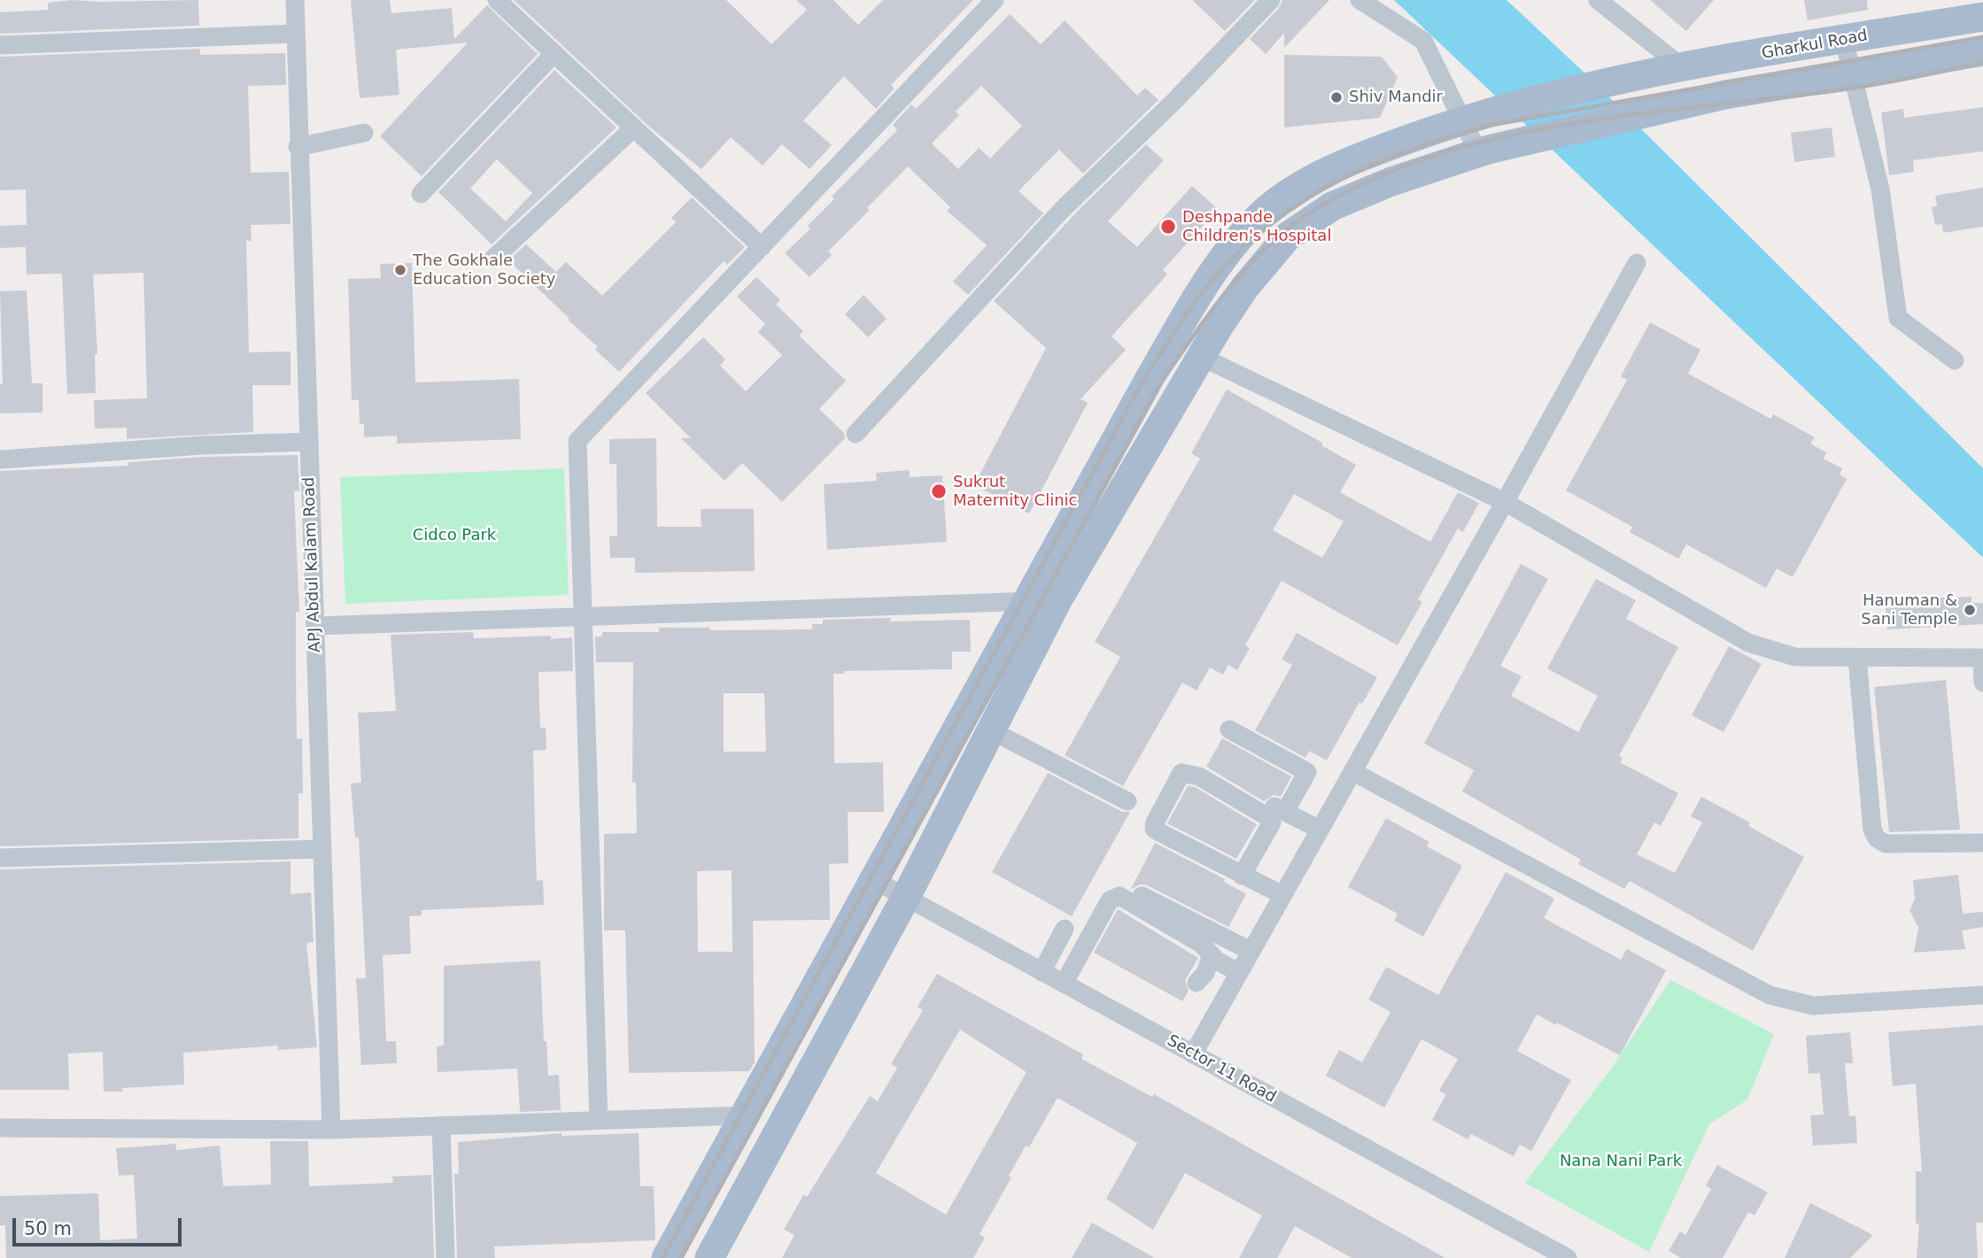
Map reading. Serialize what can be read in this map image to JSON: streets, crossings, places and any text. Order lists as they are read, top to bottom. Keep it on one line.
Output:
{"streets":{"main road":["Gharkul Road"],"street":["APJ Abdul Kalam Road","Sector 11 Road"]},"crossings":[["Gharkul Road","Sector 11 Road"]],"parks":["Cidco Park","Nana Nani Park"],"places":["Shiv Mandir","Deshpande Children's Hospital","The Gokhale Education Society","Sukrut Maternity Clinic","Hanuman & Sani Temple"],"scale_bar":"50 m"}
